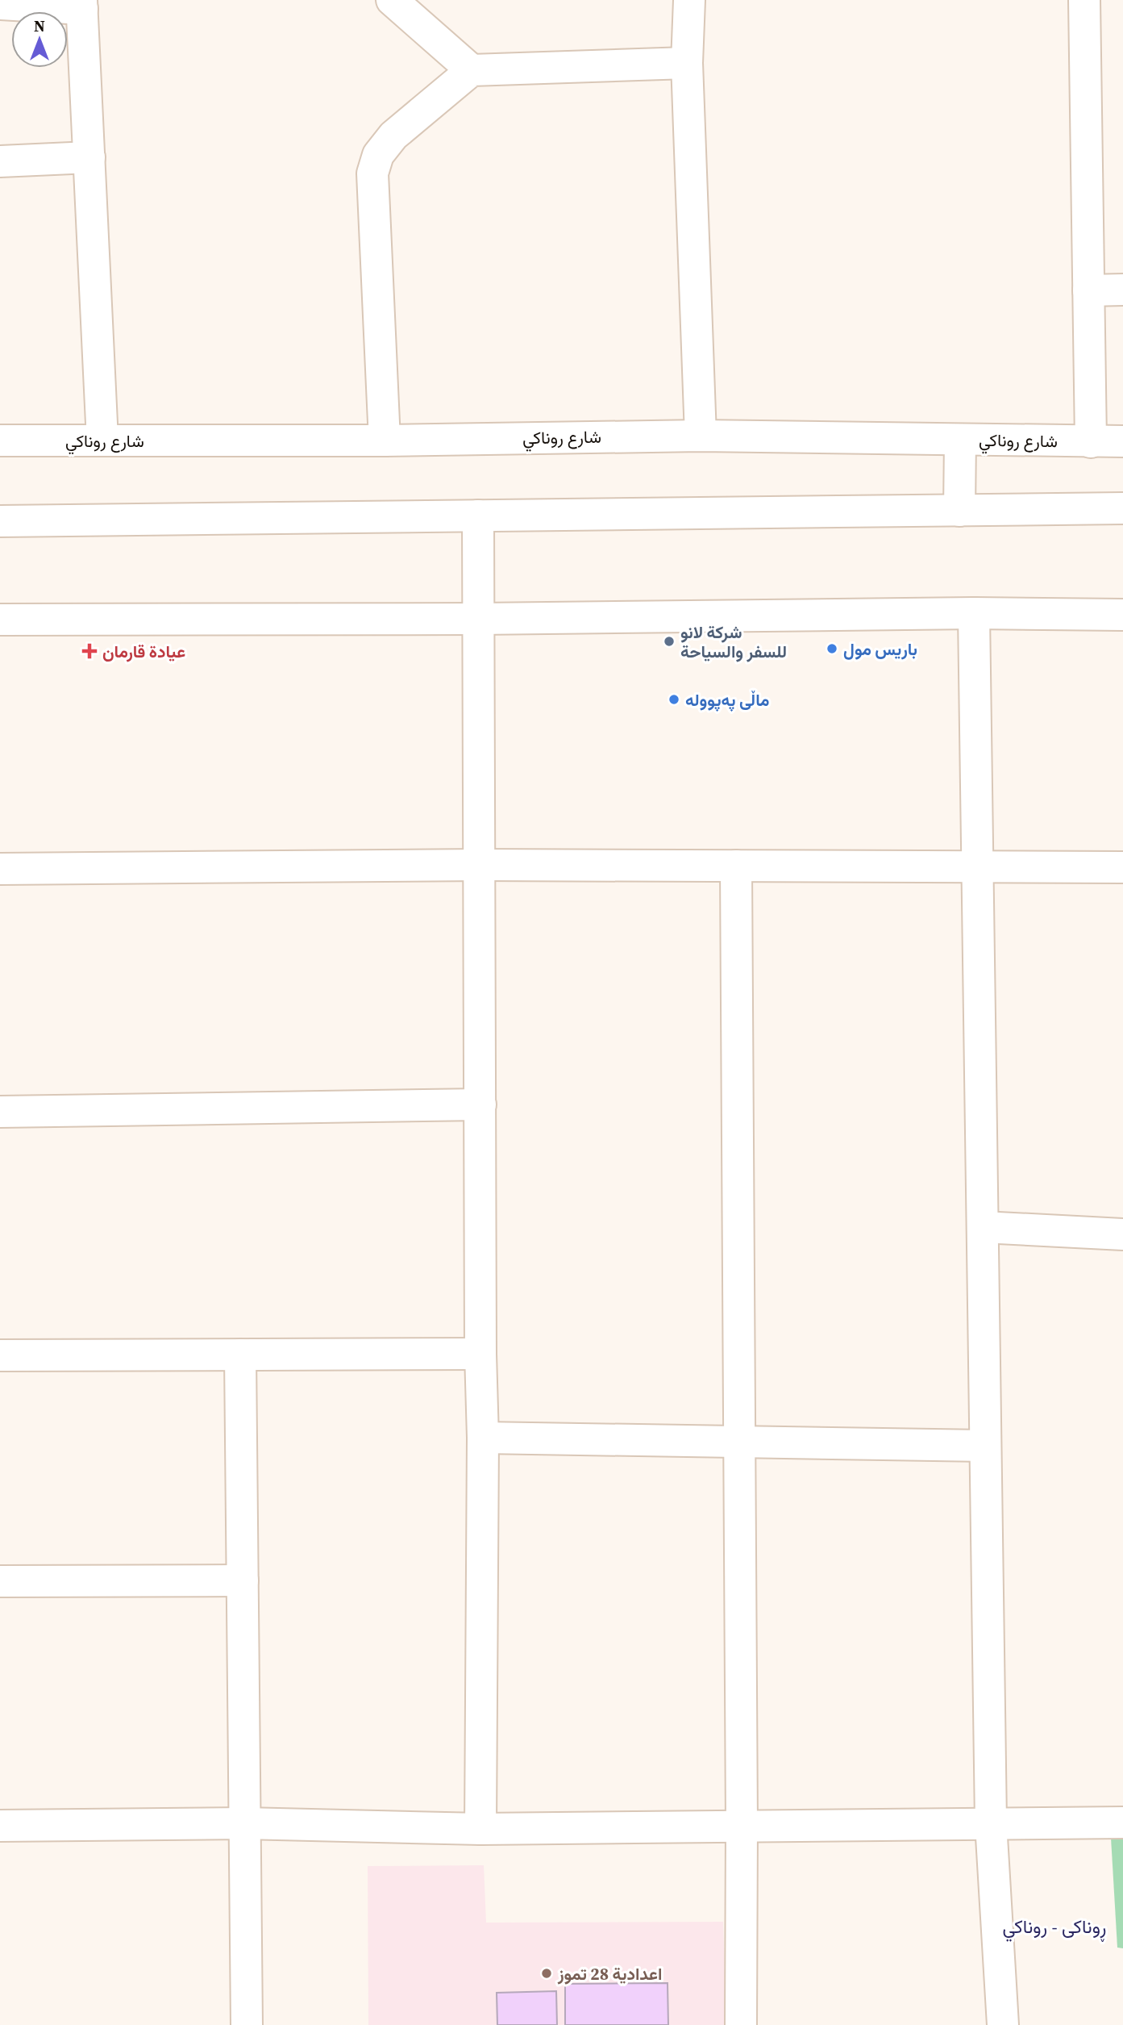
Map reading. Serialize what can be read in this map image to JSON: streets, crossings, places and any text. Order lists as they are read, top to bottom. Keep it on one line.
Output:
{"streets":{"street":["شارع روناكي"]},"districts":["ڕوناکی - روناكي"],"places":{"other":["شركة لانو للسفر والسياحة","باريس مول","ماڵی پەپوولە","اعدادية 28 تموز"],"health":["عيادة قارمان"]},"north":"top"}
